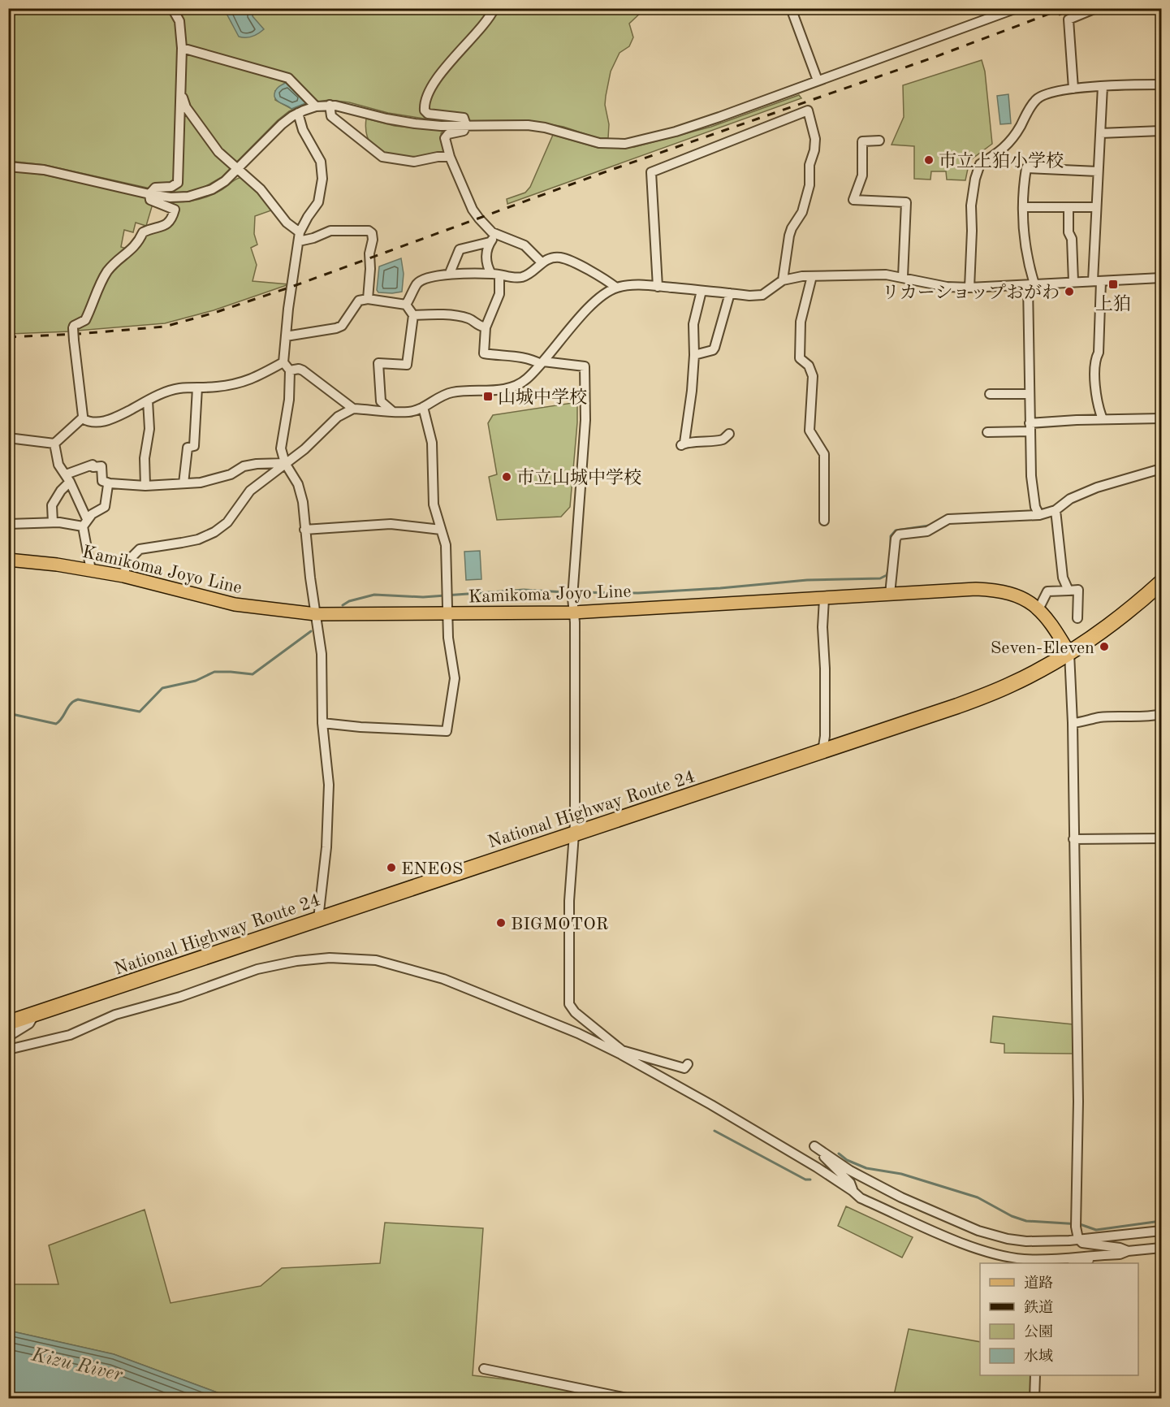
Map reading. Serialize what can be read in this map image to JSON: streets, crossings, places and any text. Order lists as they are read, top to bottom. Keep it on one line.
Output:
{"streets":{"highway":["National Highway Route 24"],"main road":["Kamikoma Joyo Line"]},"crossings":[["Kamikoma Joyo Line","National Highway Route 24"]],"water":["Kizu River"],"places":{"other":["市立上狛小学校","リカーショップおがわ","市立山城中学校","Seven-Eleven","ENEOS","BIGMOTOR"],"transit":["上狛","山城中学校"]},"legend":["道路","鉄道","公園","水域"]}
